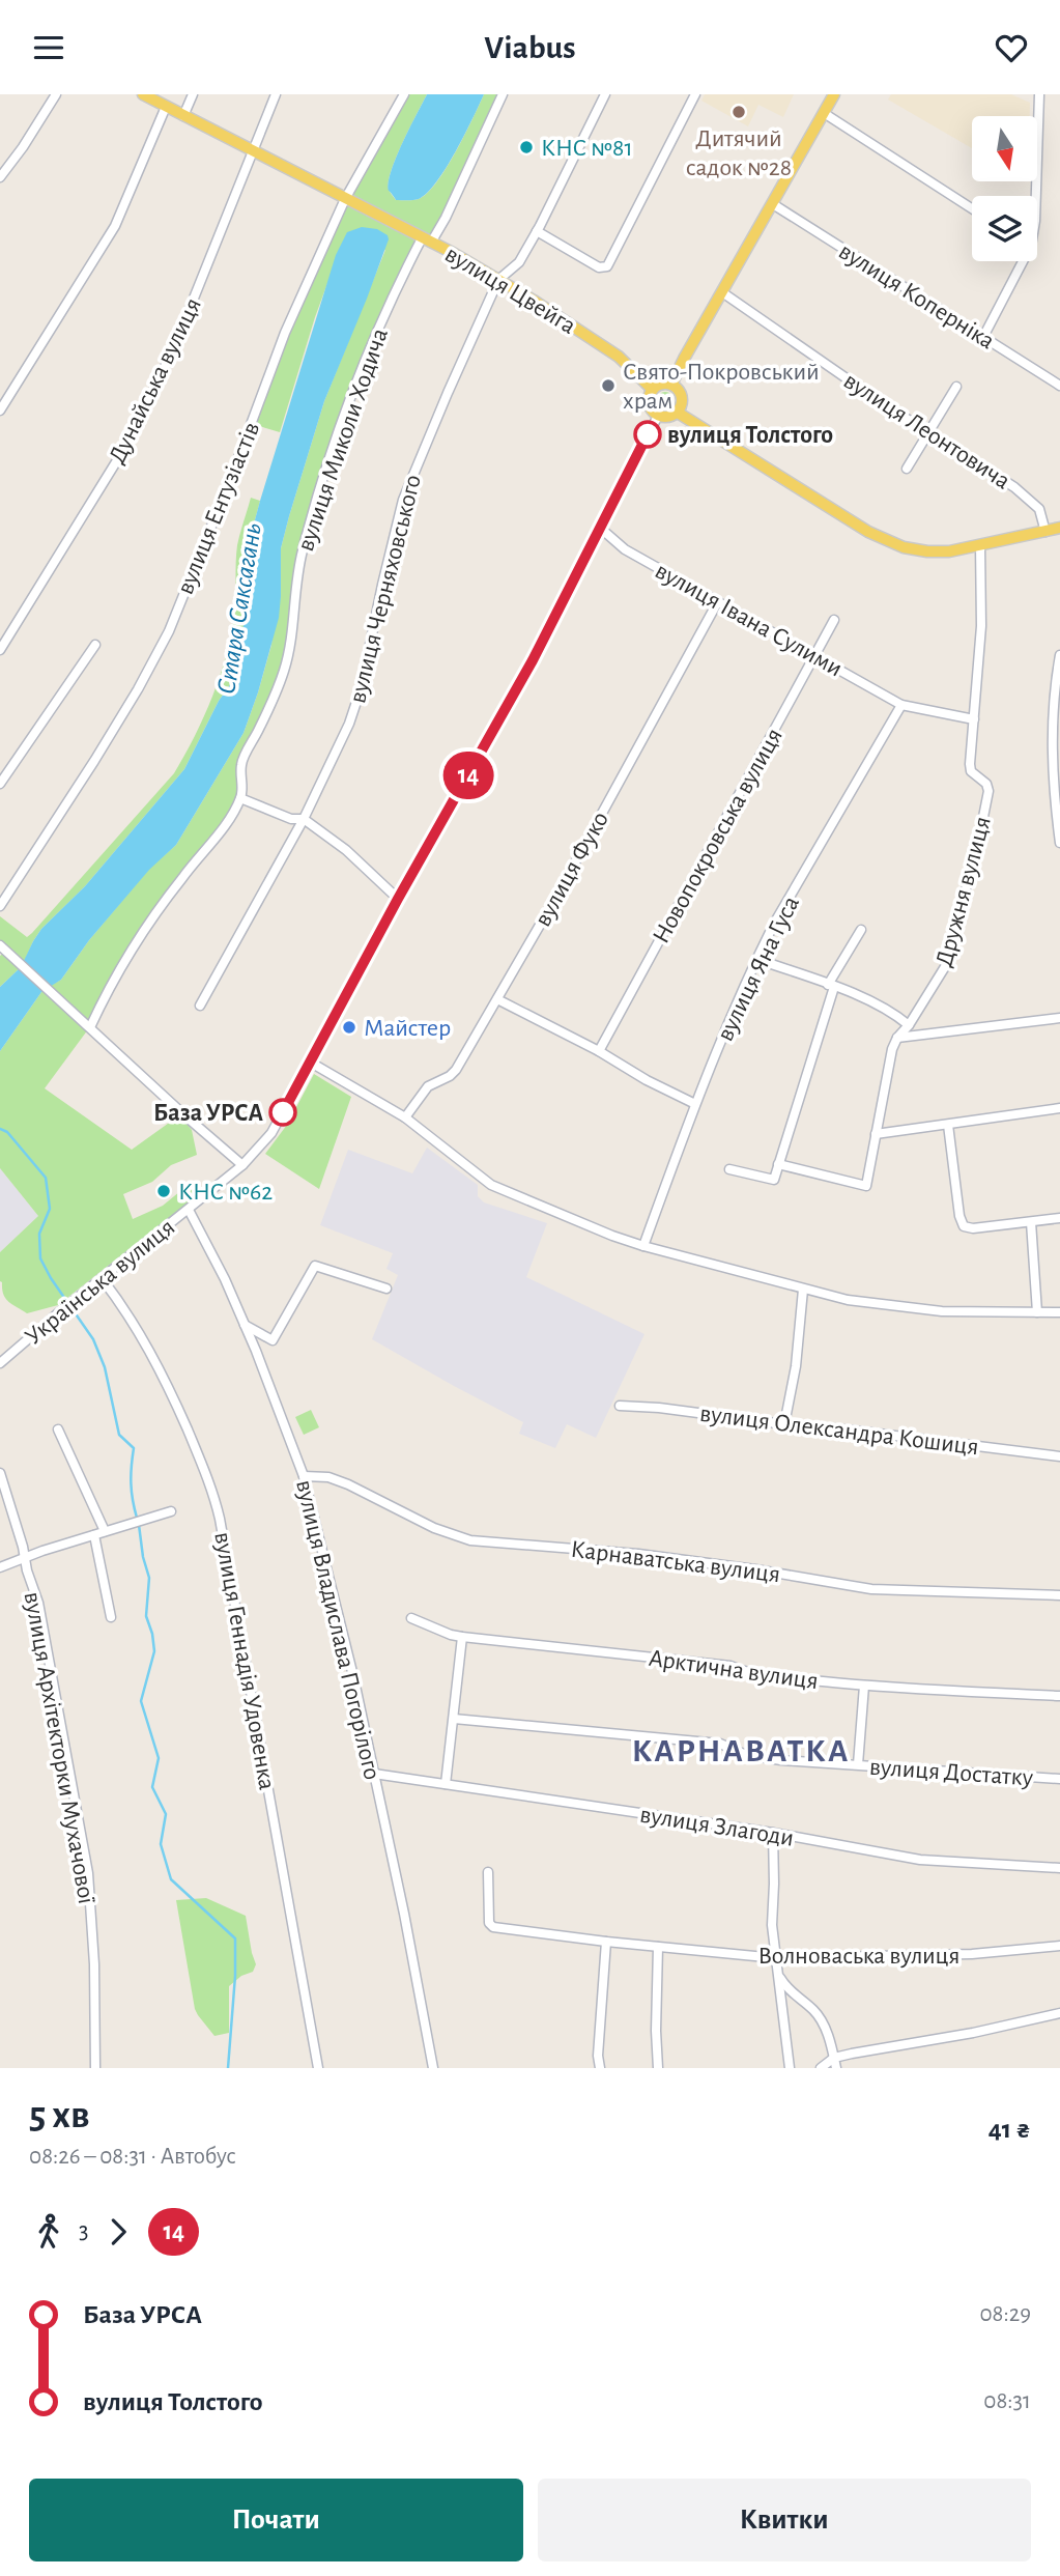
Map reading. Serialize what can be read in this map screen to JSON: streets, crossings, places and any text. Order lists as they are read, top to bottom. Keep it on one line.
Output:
{"streets":{"main road":["вулиця Цвейга"],"street":["вулиця Коперніка","Дунайська вулиця","вулиця Леонтовича","вулиця Миколи Ходича","вулиця Ентузіастів","вулиця Черняховського","вулиця Івана Сулими","Новопокровська вулиця","вулиця Фуко","Дружня вулиця","вулиця Яна Гуса","Українська вулиця","вулиця Олександра Кошиця","Карнаватська вулиця","вулиця Владислава Погорілого","вулиця Геннадія Удовенка","Арктична вулиця","вулиця Архітекторки Мухачової","вулиця Достатку","вулиця Злагоди","Волноваська вулиця"]},"crossings":[["вулиця Цвейга","Дунайська вулиця"],["вулиця Цвейга","вулиця Миколи Ходича"],["вулиця Цвейга","вулиця Ентузіастів"],["вулиця Цвейга","вулиця Черняховського"],["вулиця Цвейга","Українська вулиця"],["вулиця Івана Сулими","Новопокровська вулиця"],["вулиця Івана Сулими","вулиця Фуко"],["вулиця Івана Сулими","вулиця Яна Гуса"],["вулиця Івана Сулими","Українська вулиця"],["Українська вулиця","вулиця Владислава Погорілого"],["Українська вулиця","вулиця Геннадія Удовенка"],["Карнаватська вулиця","вулиця Владислава Погорілого"],["вулиця Владислава Погорілого","вулиця Злагоди"]],"districts":["КАРНАВАТКА"],"water":["Стара Саксагань"],"places":["Дитячий садок №28","КНС №81","Свято-Покровський храм","вулиця Толстого","Майстер","База УРСА","КНС №62"],"lines":["bus line 14"],"north":"bottom","page":{"header":"Viabus","on_map":"14","heading":["5 хв","08:26 – 08:31 · Автобус","41 ₴"],"legs":["3","14"],"list":[{"name":"База УРСА","value":"08:29"},{"name":"вулиця Толстого","value":"08:31"}],"buttons":["Почати","Квитки"]}}
